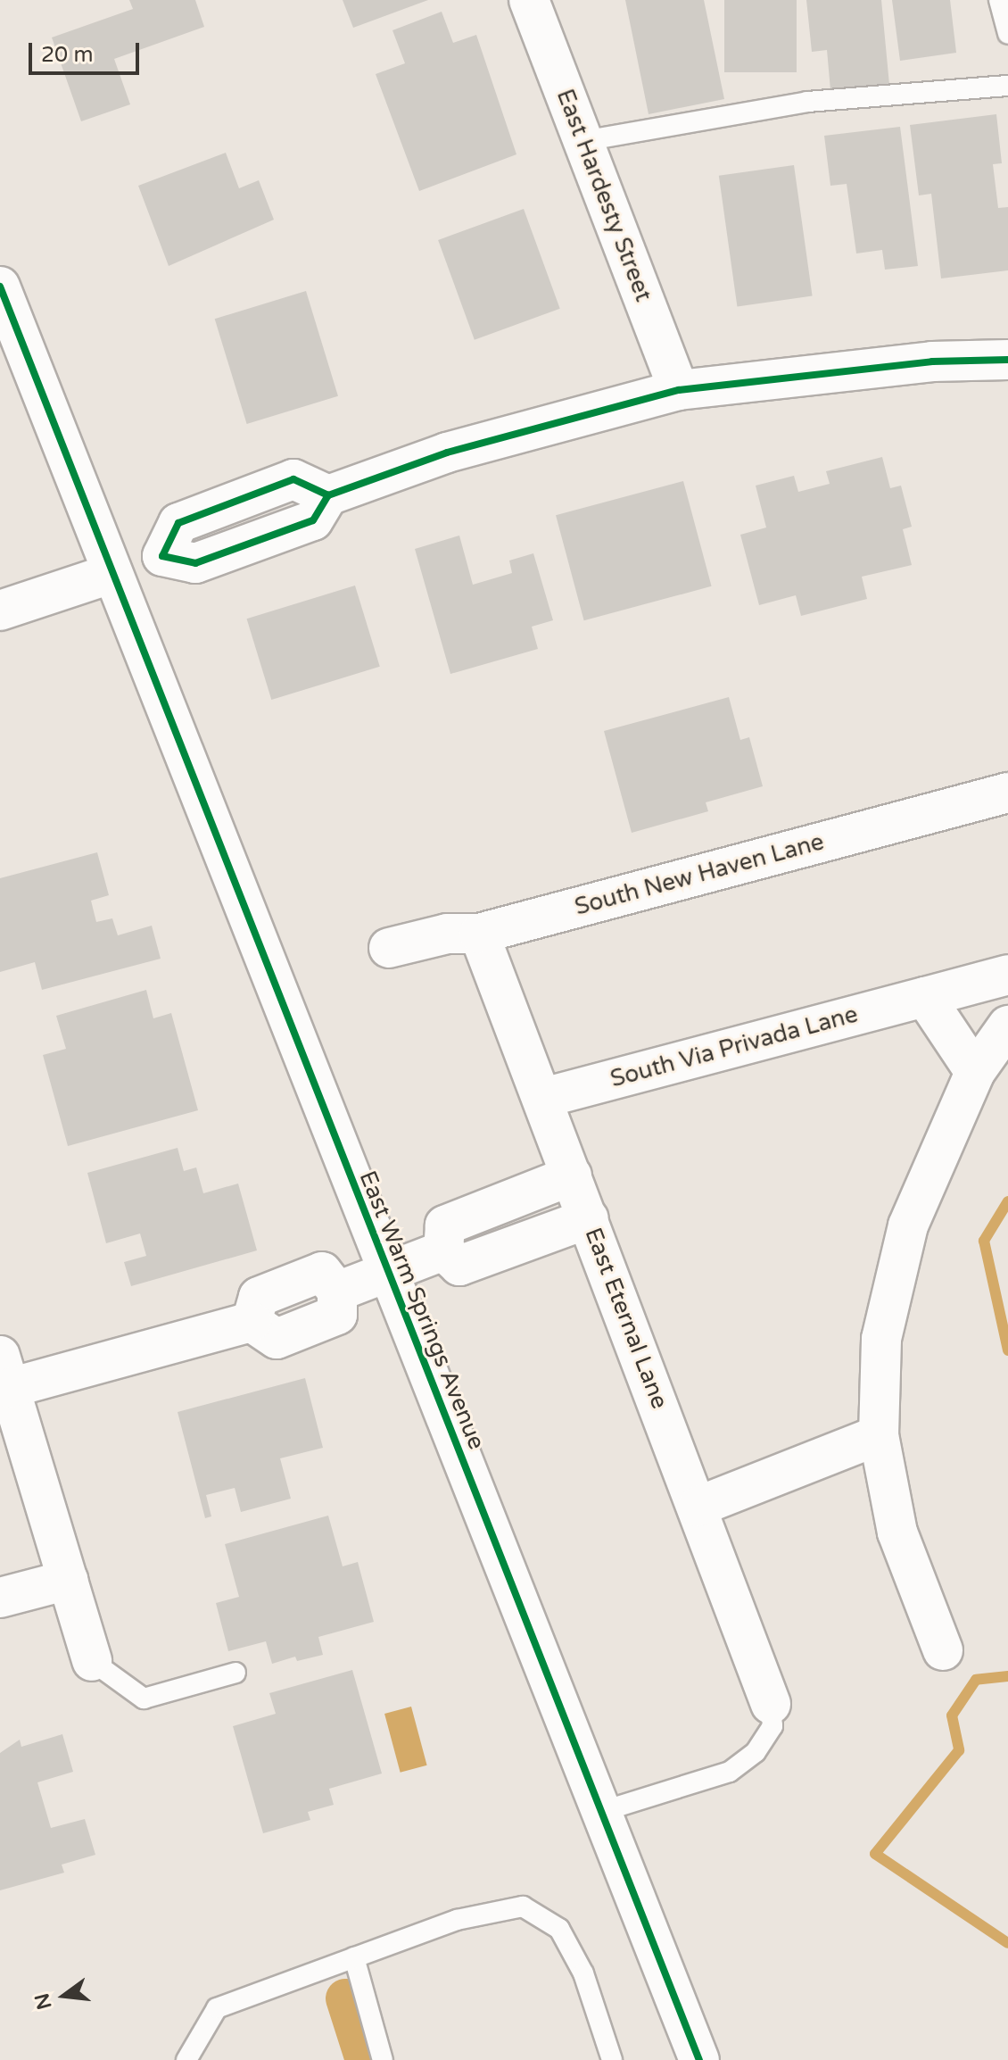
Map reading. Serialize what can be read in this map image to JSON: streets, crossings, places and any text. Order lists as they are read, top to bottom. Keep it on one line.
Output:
{"streets":{"street":["East Hardesty Street","South New Haven Lane","South Via Privada Lane","East Warm Springs Avenue","East Eternal Lane"]},"crossings":[["South New Haven Lane","East Eternal Lane"],["South Via Privada Lane","East Eternal Lane"]],"scale_bar":"20 m","north":"left"}
